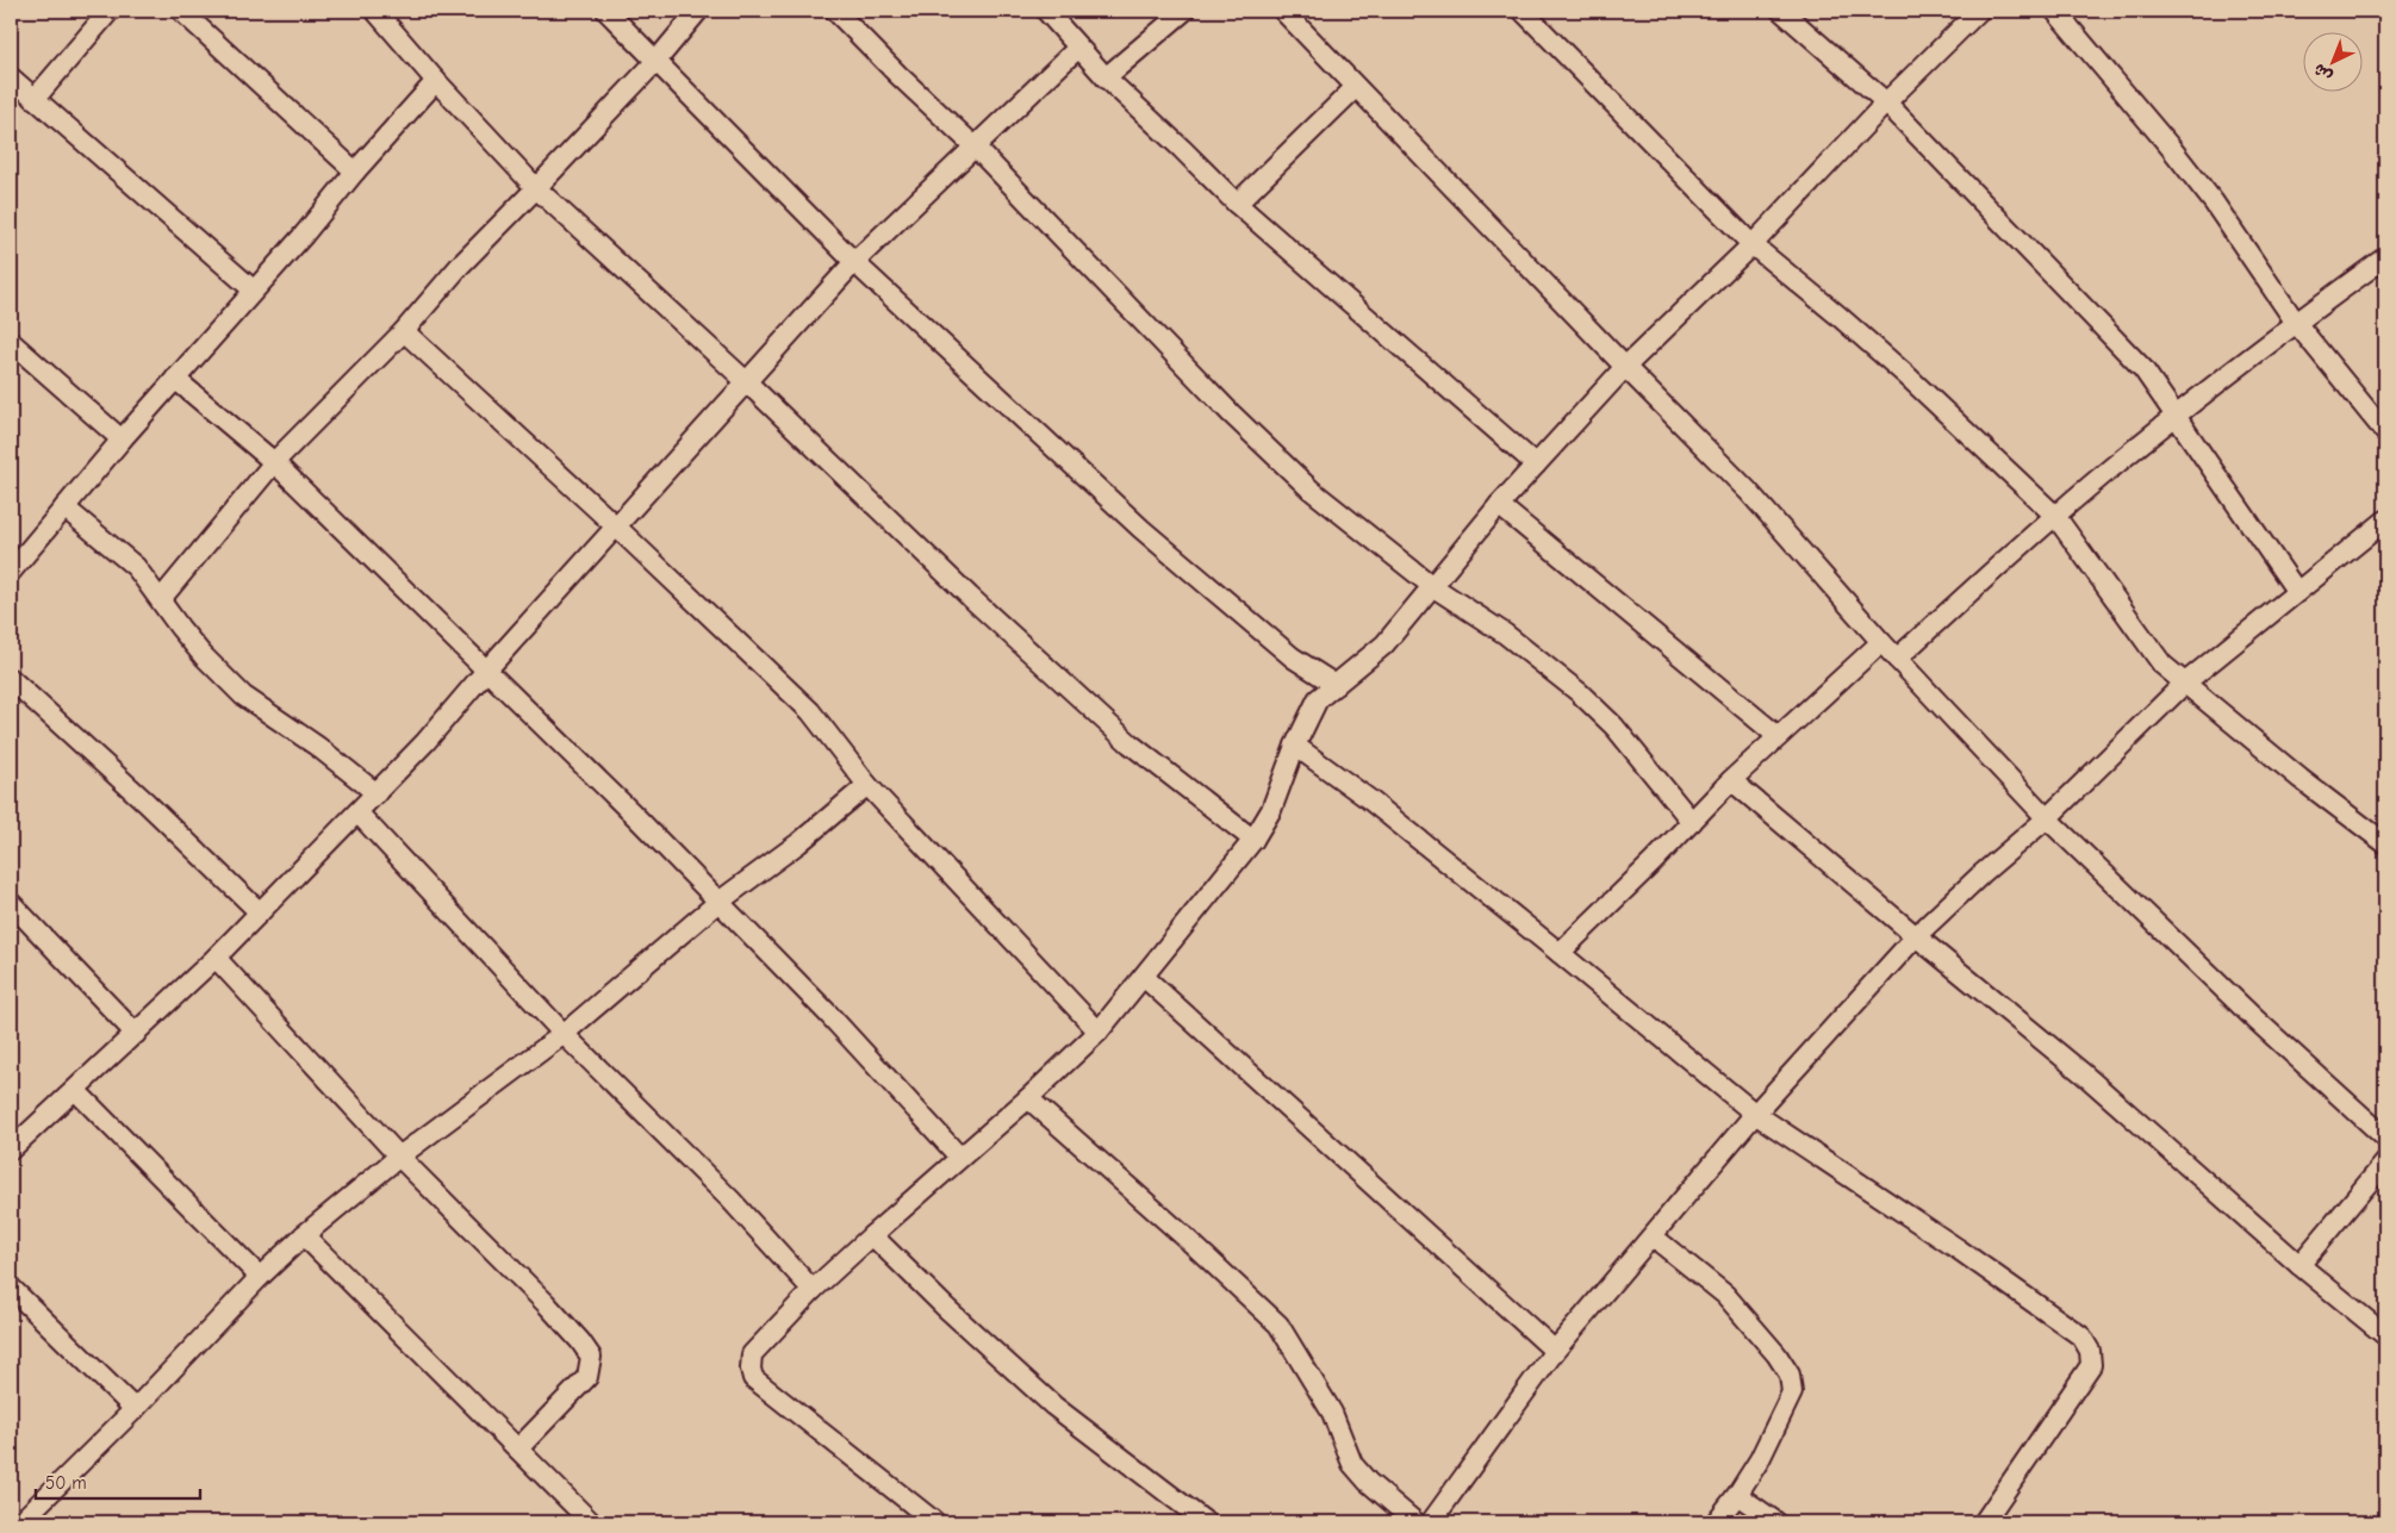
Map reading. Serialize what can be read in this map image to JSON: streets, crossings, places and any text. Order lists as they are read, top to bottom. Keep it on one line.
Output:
{"scale_bar":"50 m","north":"bottom left"}
